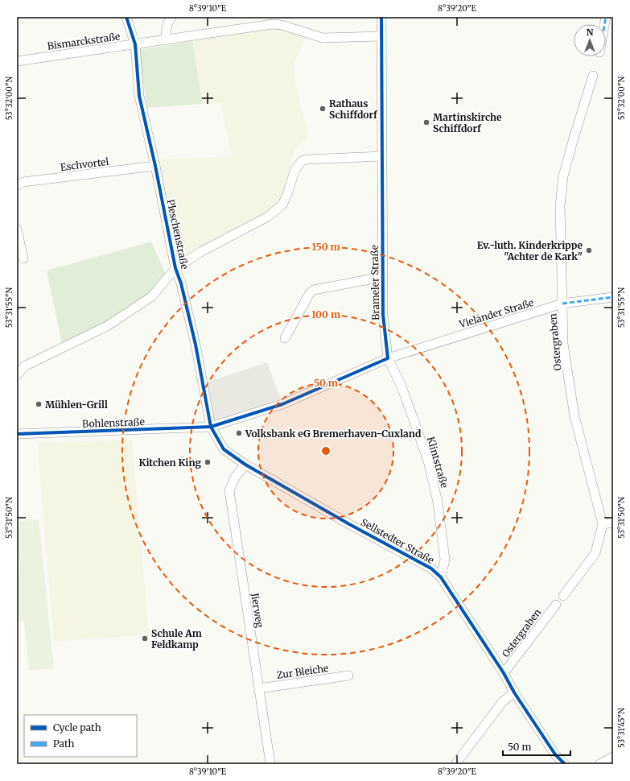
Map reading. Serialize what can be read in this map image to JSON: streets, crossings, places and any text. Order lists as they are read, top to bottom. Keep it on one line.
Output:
{"streets":{"street":["Bismarckstraße","Eschvortel","Pleschenstraße","Brameler Straße","Vielander Straße","Ostergraben","Bohlenstraße","Klintstraße","Sellstedter Straße","Jierweg","Zur Bleiche"]},"crossings":[["Bismarckstraße","Pleschenstraße"],["Bismarckstraße","Brameler Straße"],["Eschvortel","Pleschenstraße"],["Pleschenstraße","Bohlenstraße"],["Pleschenstraße","Sellstedter Straße"],["Brameler Straße","Vielander Straße"],["Brameler Straße","Klintstraße"],["Vielander Straße","Ostergraben"],["Vielander Straße","Klintstraße"],["Ostergraben","Sellstedter Straße"],["Bohlenstraße","Sellstedter Straße"],["Klintstraße","Sellstedter Straße"],["Sellstedter Straße","Jierweg"],["Jierweg","Zur Bleiche"]],"places":["Rathaus Schiffdorf","Martinskirche Schiffdorf","Ev.-luth. Kinderkrippe \"Achter de Kark\"","Mühlen-Grill","Volksbank eG Bremerhaven-Cuxland","Kitchen King","Schule Am Feldkamp"],"legend":["Cycle path","Path"],"scale_bar":"50 m","north":"top","coordinates":["8°39'10\"E","8°39'20\"E","53°32'00\"N","53°31'55\"N","53°31'50\"N","53°31'45\"N"],"rings":["150 m","100 m","50 m"]}
